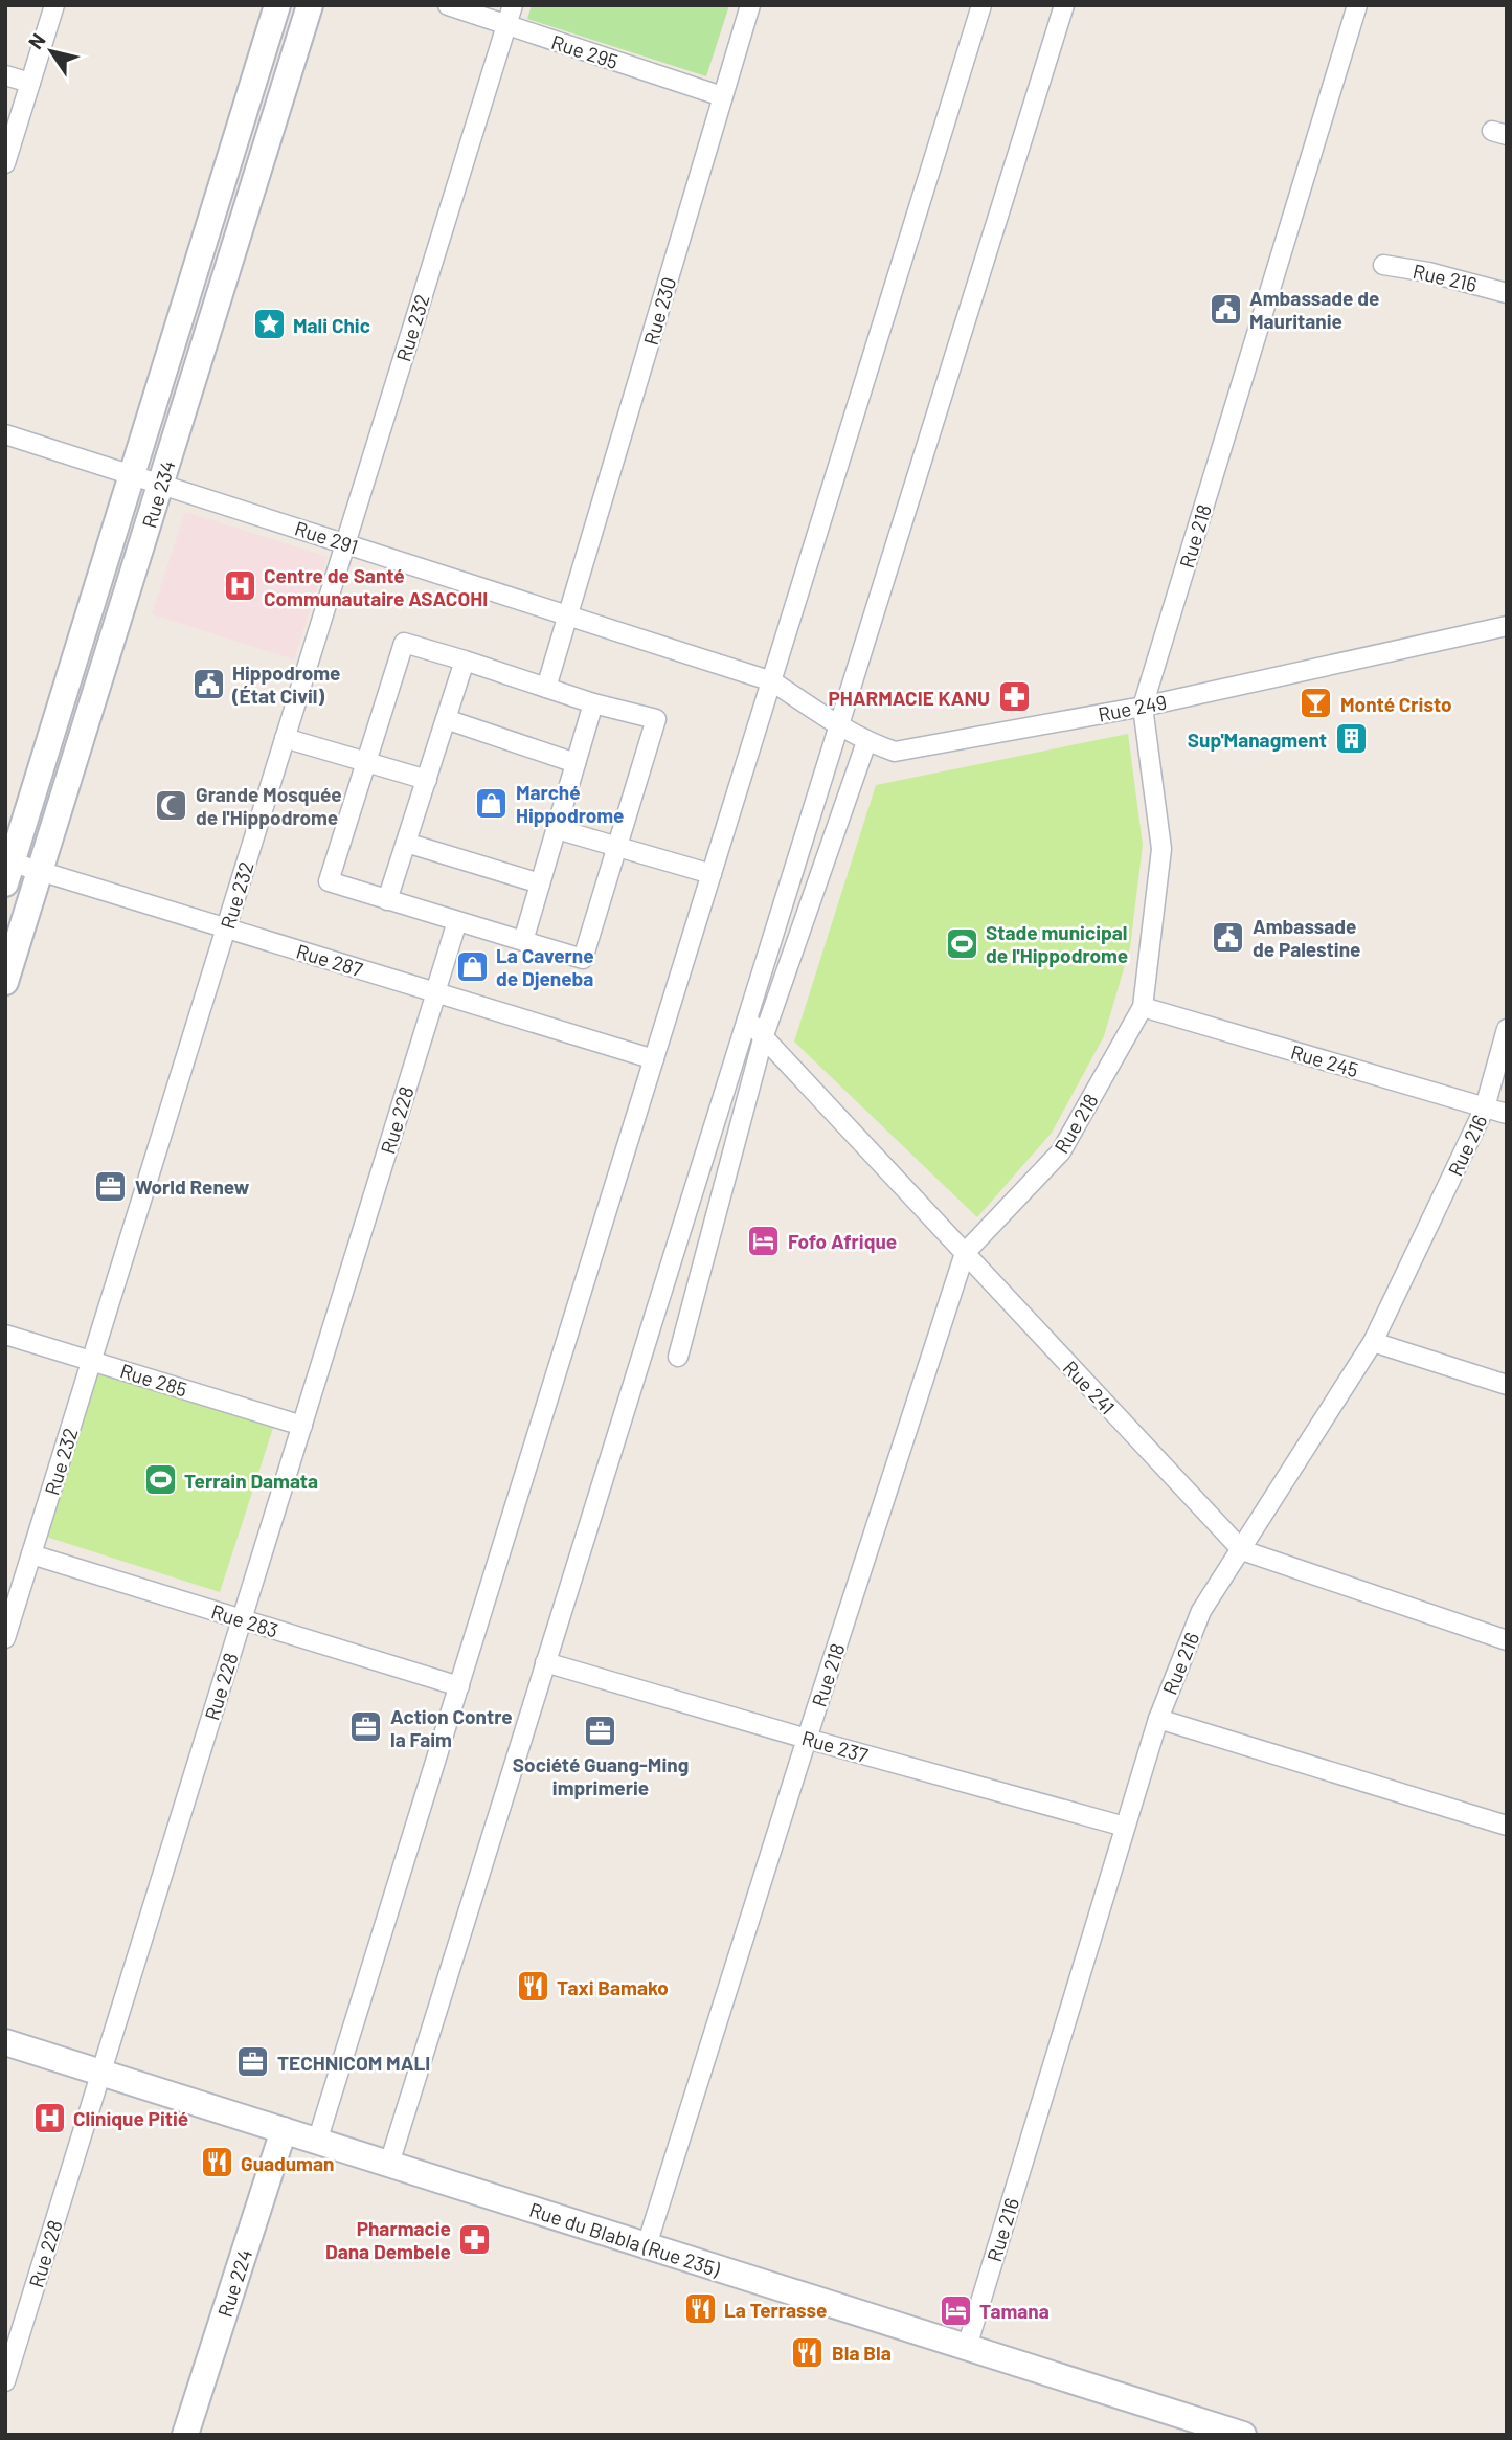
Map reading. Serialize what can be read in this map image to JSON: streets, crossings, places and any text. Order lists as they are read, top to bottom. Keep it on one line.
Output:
{"streets":{"main road":["Rue 234","Rue du Blabla (Rue 235)","Rue 224"],"street":["Rue 295","Rue 216","Rue 230","Rue 232","Rue 218","Rue 291","Rue 249","Rue 287","Rue 245","Rue 228","Rue 285","Rue 241","Rue 283","Rue 237"]},"crossings":[["Rue 295","Rue 230"],["Rue 295","Rue 232"],["Rue 216","Rue 245"],["Rue 216","Rue 241"],["Rue 216","Rue 237"],["Rue 216","Rue du Blabla (Rue 235)"],["Rue 230","Rue 291"],["Rue 232","Rue 291"],["Rue 232","Rue 287"],["Rue 232","Rue 285"],["Rue 232","Rue 283"],["Rue 234","Rue 291"],["Rue 234","Rue 287"],["Rue 218","Rue 249"],["Rue 218","Rue 245"],["Rue 218","Rue 241"],["Rue 218","Rue 237"],["Rue 218","Rue du Blabla (Rue 235)"],["Rue 291","Rue 249"],["Rue 287","Rue 228"],["Rue 228","Rue 285"],["Rue 228","Rue 283"],["Rue 228","Rue du Blabla (Rue 235)"],["Rue du Blabla (Rue 235)","Rue 224"]],"places":{"public building":["Ambassade de Mauritanie","Hippodrome (État Civil)","Ambassade de Palestine"],"place":["Mali Chic"],"hospital":["Centre de Santé Communautaire ASACOHI","Clinique Pitié"],"pharmacy":["PHARMACIE KANU","Pharmacie Dana Dembele"],"bar":["Monté Cristo"],"building":["Sup'Managment"],"shop":["Marché Hippodrome","La Caverne de Djeneba"],"mosque":["Grande Mosquée de l'Hippodrome"],"sports":["Stade municipal de l'Hippodrome","Terrain Damata"],"office":["World Renew","Action Contre la Faim","Société Guang-Ming imprimerie","TECHNICOM MALI"],"hotel":["Fofo Afrique","Tamana"],"restaurant":["Taxi Bamako","Guaduman","La Terrasse","Bla Bla"]},"north":"top left"}
